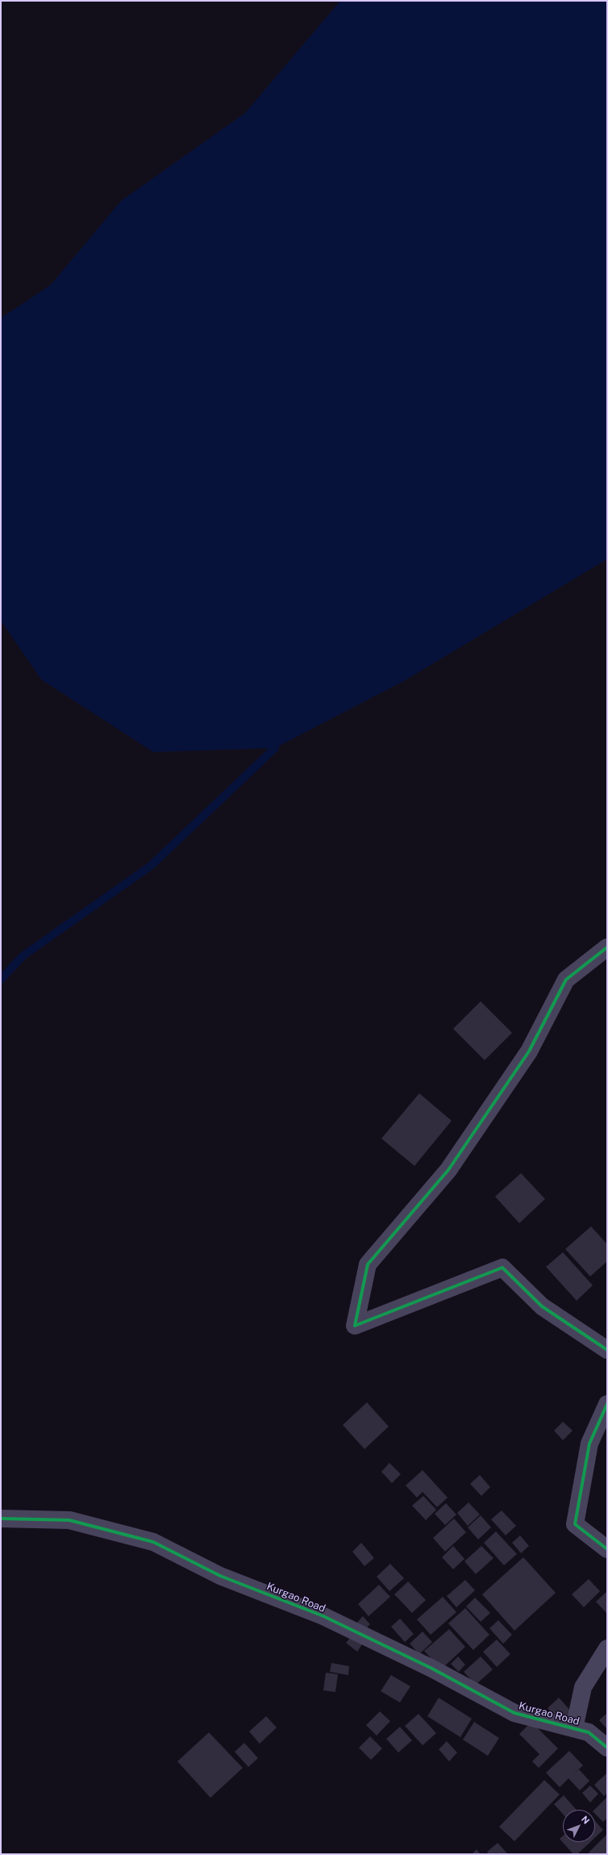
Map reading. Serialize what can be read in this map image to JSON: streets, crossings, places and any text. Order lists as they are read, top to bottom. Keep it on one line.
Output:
{"streets":{"street":["Kurgao Road"]},"north":"top right"}
